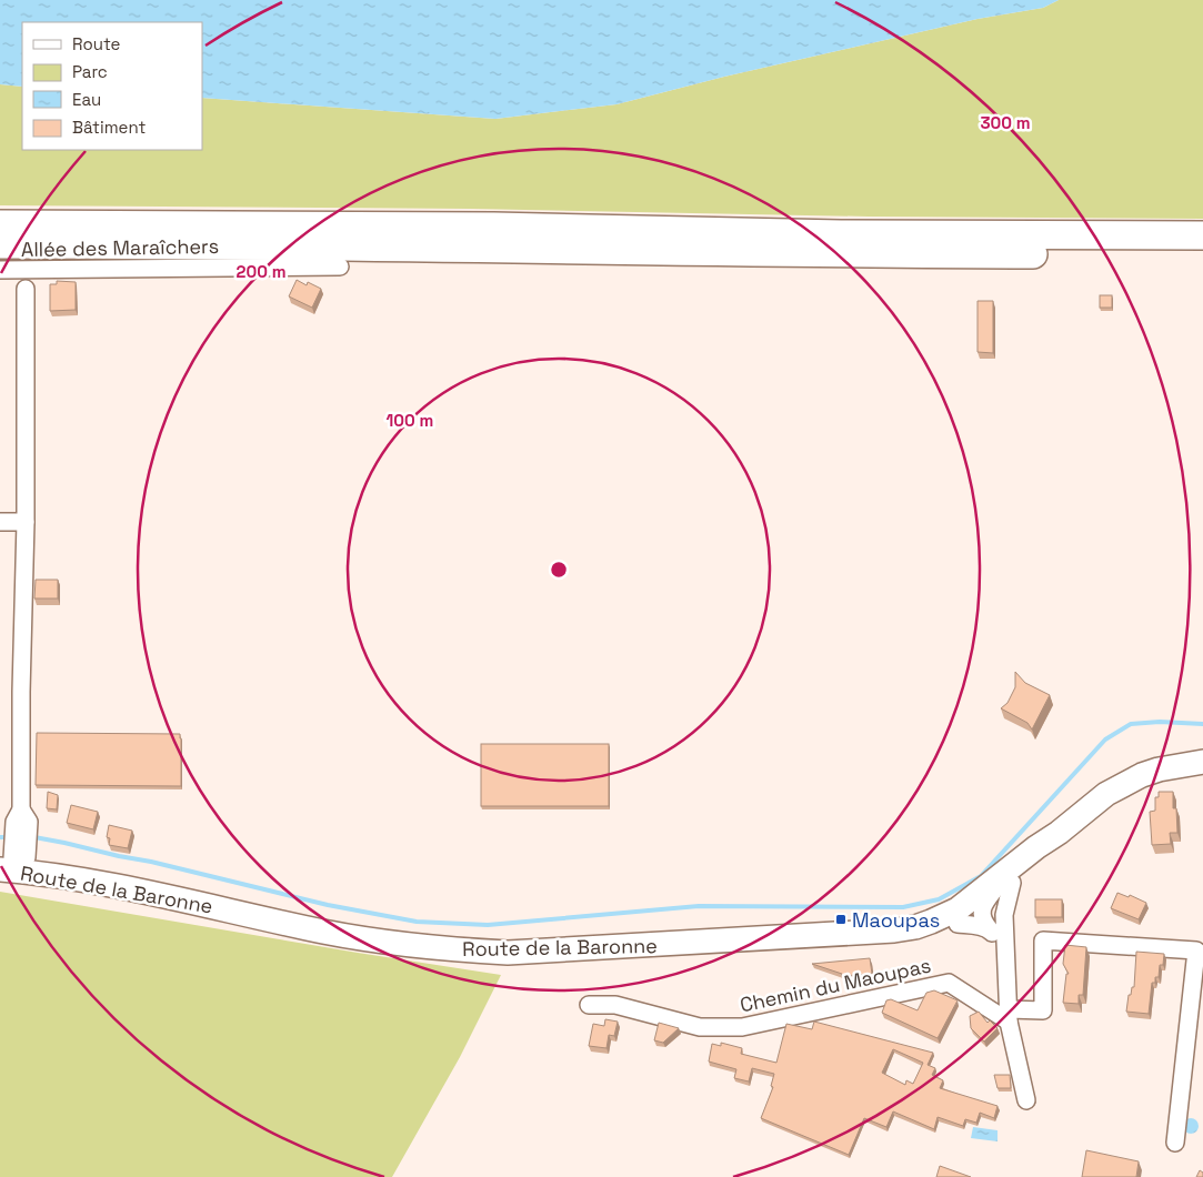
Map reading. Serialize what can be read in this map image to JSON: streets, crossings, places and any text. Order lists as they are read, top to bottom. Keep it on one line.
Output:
{"streets":{"main road":["Route de la Baronne"],"street":["Allée des Maraîchers","Chemin du Maoupas"]},"places":{"transit":["Maoupas"]},"legend":["Route","Parc","Eau","Bâtiment"],"rings":["300 m","200 m","100 m"]}
